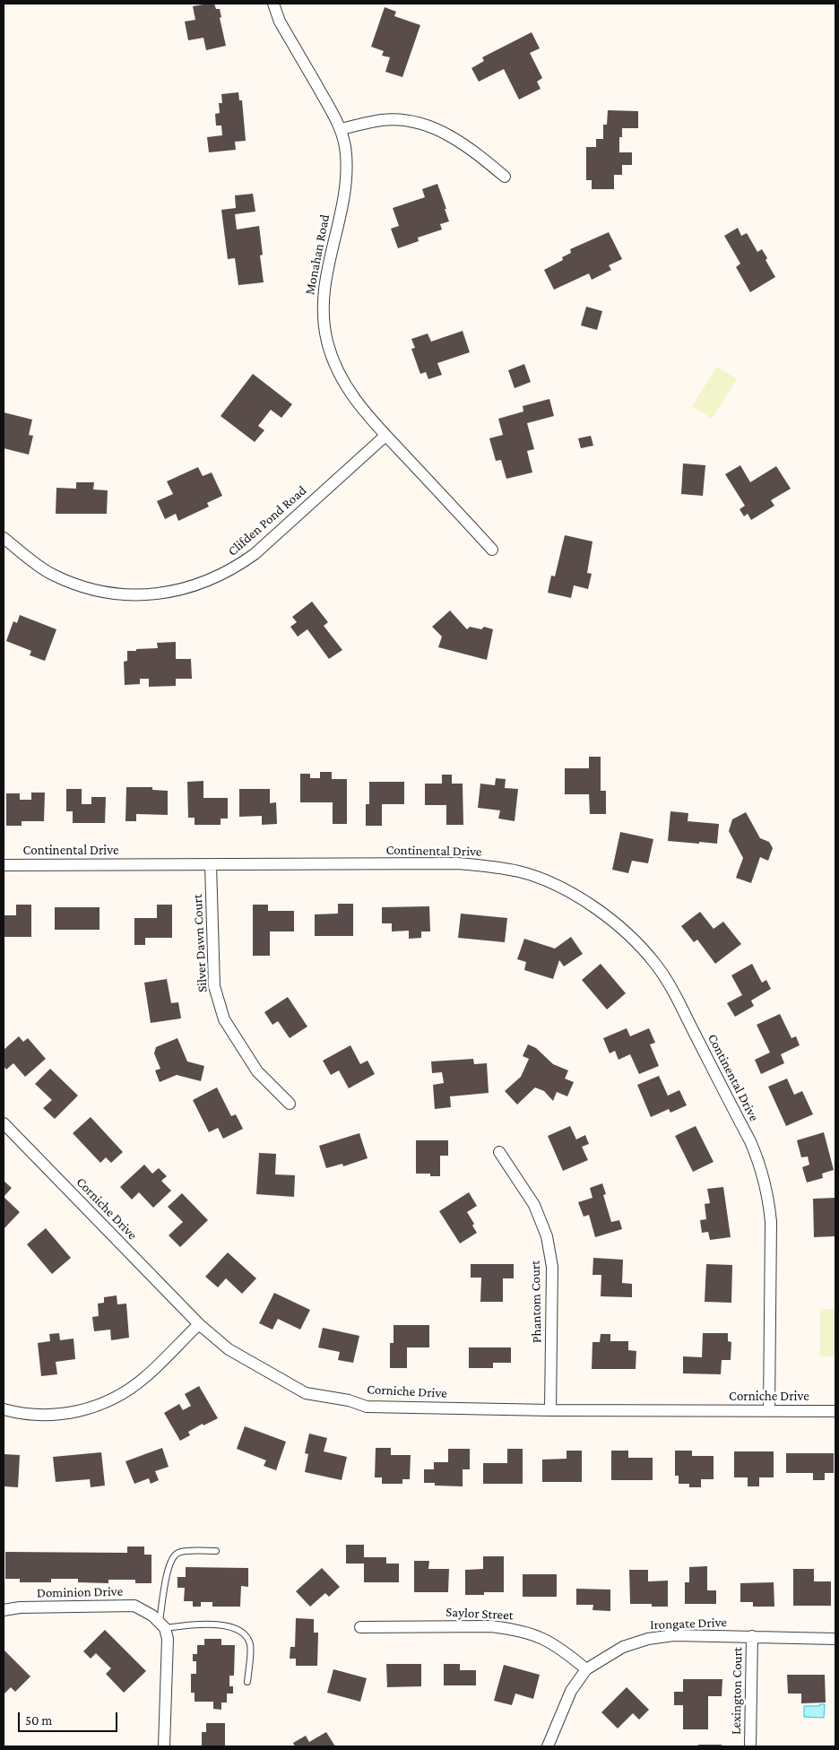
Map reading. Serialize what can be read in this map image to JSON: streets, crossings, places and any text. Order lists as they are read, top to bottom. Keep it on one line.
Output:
{"streets":{"street":["Monahan Road","Clifden Pond Road","Continental Drive","Silver Dawn Court","Corniche Drive","Phantom Court","Dominion Drive","Saylor Street","Irongate Drive","Lexington Court"]},"crossings":[["Monahan Road","Clifden Pond Road"],["Continental Drive","Silver Dawn Court"],["Continental Drive","Corniche Drive"],["Corniche Drive","Phantom Court"],["Saylor Street","Irongate Drive"],["Irongate Drive","Lexington Court"]],"scale_bar":"50 m"}
